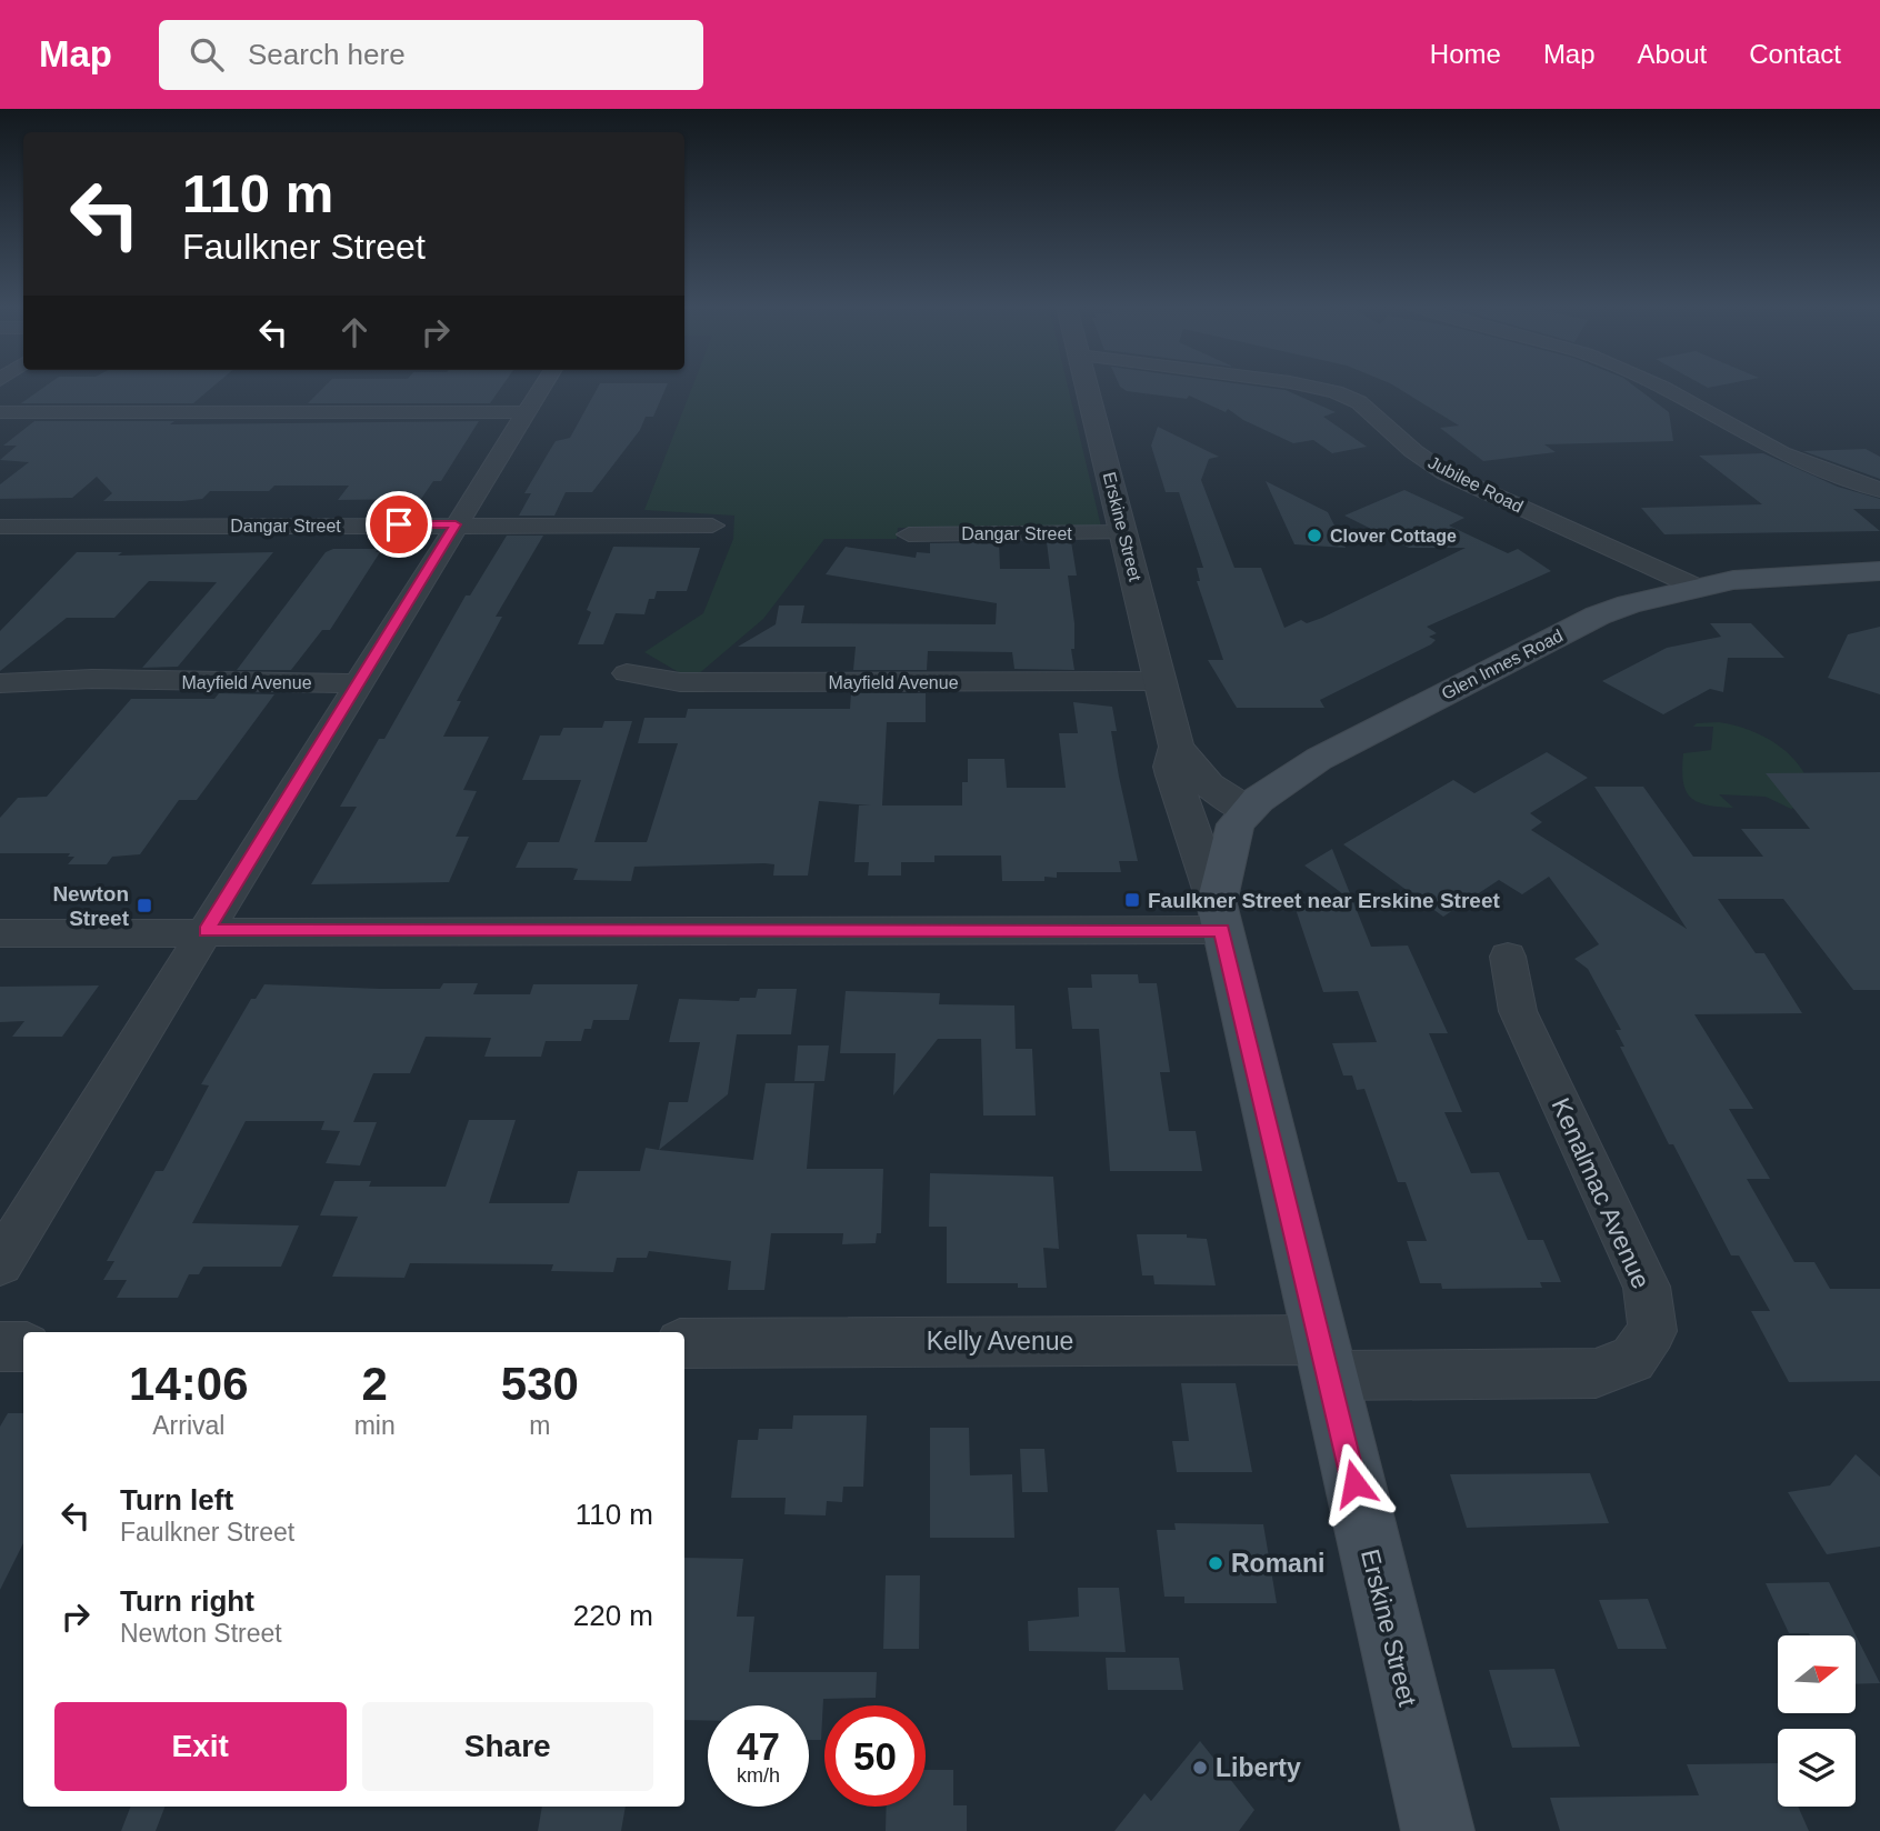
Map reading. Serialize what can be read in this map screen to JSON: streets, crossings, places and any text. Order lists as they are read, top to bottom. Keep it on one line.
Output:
{"streets":{"main road":["Erskine Street","Glen Innes Road"],"street":["Jubilee Road","Dangar Street","Mayfield Avenue","Kenalmac Avenue","Kelly Avenue"]},"crossings":[["Jubilee Road","Glen Innes Road"],["Dangar Street","Erskine Street"],["Erskine Street","Glen Innes Road"],["Erskine Street","Mayfield Avenue"],["Erskine Street","Kenalmac Avenue"],["Erskine Street","Kelly Avenue"],["Kenalmac Avenue","Kelly Avenue"]],"places":{"other":["Clover Cottage","Romani","Liberty"],"transit":["Faulkner Street near Erskine Street","Newton Street"]},"north":"right","page":{"header":"Map","search":"Search here","nav":["Home","Map","About","Contact"],"turn":["110 m","Faulkner Street"],"eta":["14:06","Arrival","2","min","530","m"],"list":[{"name":"Turn left","note":"Faulkner Street","value":"110 m"},{"name":"Turn right","note":"Newton Street","value":"220 m"}],"buttons":["Exit","Share"],"speed":"47 km/h","limit":"50"}}
